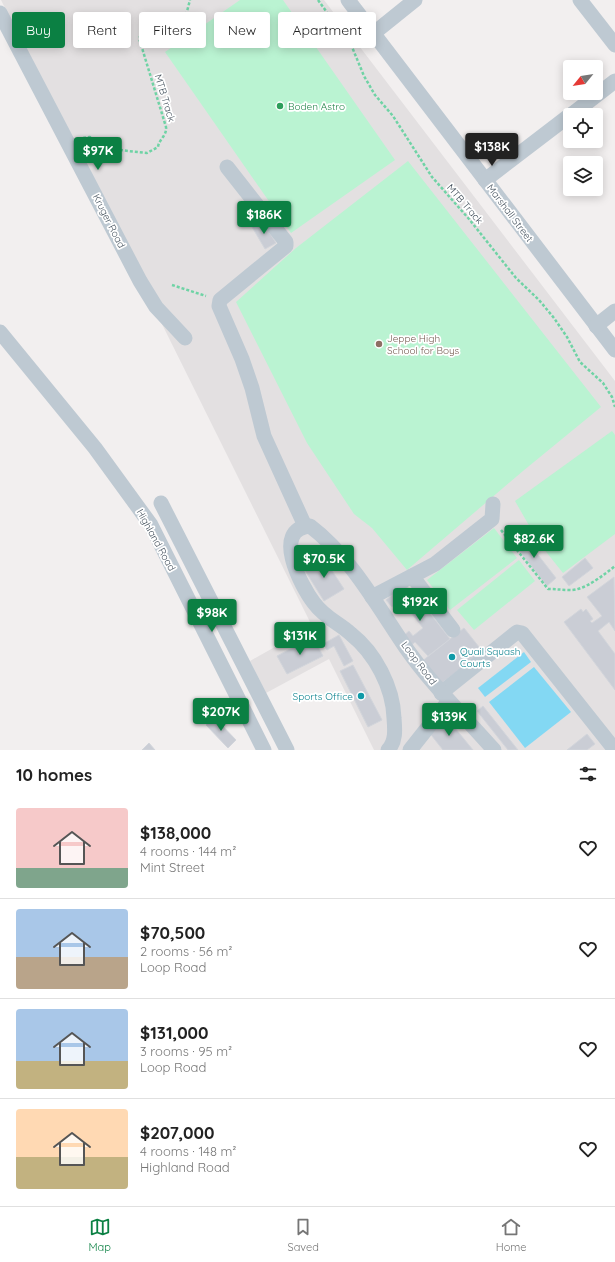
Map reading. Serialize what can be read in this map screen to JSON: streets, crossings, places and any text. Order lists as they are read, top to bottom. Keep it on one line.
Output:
{"streets":{"street":["Marshall Street","Kruger Road","Highland Road","Loop Road"],"path":["MTB Track"]},"crossings":[["MTB Track","Kruger Road"]],"places":["Boden Astro","Jeppe High School for Boys","Quail Squash Courts","Sports Office"],"north":"bottom left","page":{"chip":["Buy","Rent","Filters","New","Apartment"],"price":["$138K","$97K","$186K","$82.6K","$70.5K","$192K","$98K","$131K","$207K","$139K"],"heading":"10 homes","list":[{"name":"$138,000","note":"4 rooms · 144 m² · Mint Street"},{"name":"$70,500","note":"2 rooms · 56 m² · Loop Road"},{"name":"$131,000","note":"3 rooms · 95 m² · Loop Road"},{"name":"$207,000","note":"4 rooms · 148 m² · Highland Road"}],"tabs":["Map","Saved","Home"]}}
